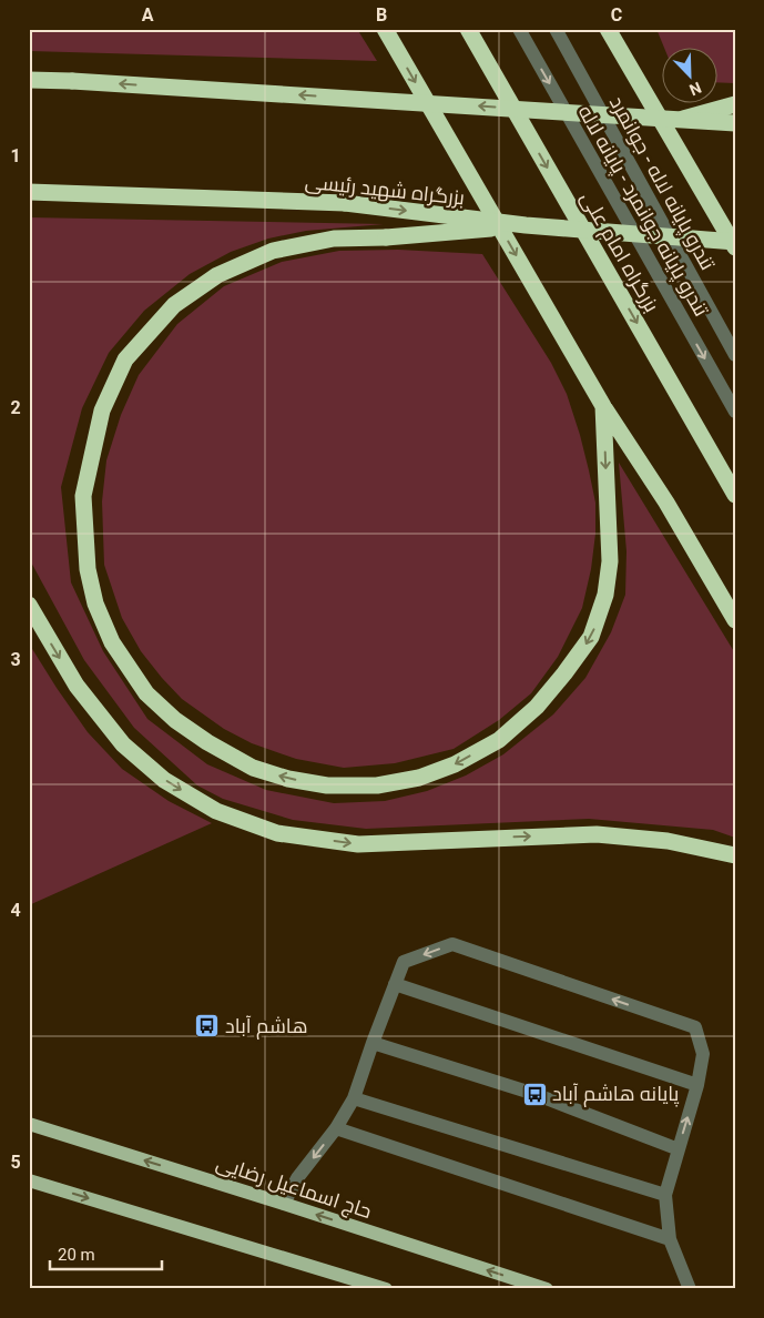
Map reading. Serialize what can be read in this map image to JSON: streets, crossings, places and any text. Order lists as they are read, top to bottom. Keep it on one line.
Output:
{"streets":{"highway":["بزرگراه شهید رئیسی","بزرگراه امام علی"],"main road":["حاج اسماعیل رضایی"],"lane":["تندرو پایانه لاله - جوانمرد","تندرو پایانه جوانمرد - پایانه لاله"]},"one_way":["تندرو پایانه جوانمرد - پایانه لاله"],"places":{"bus stop":["هاشم آباد","پایانه هاشم آباد"]},"scale_bar":"20 m","north":"bottom right","grid":{"columns":["A","B","C"],"rows":["1","2","3","4","5"]}}
